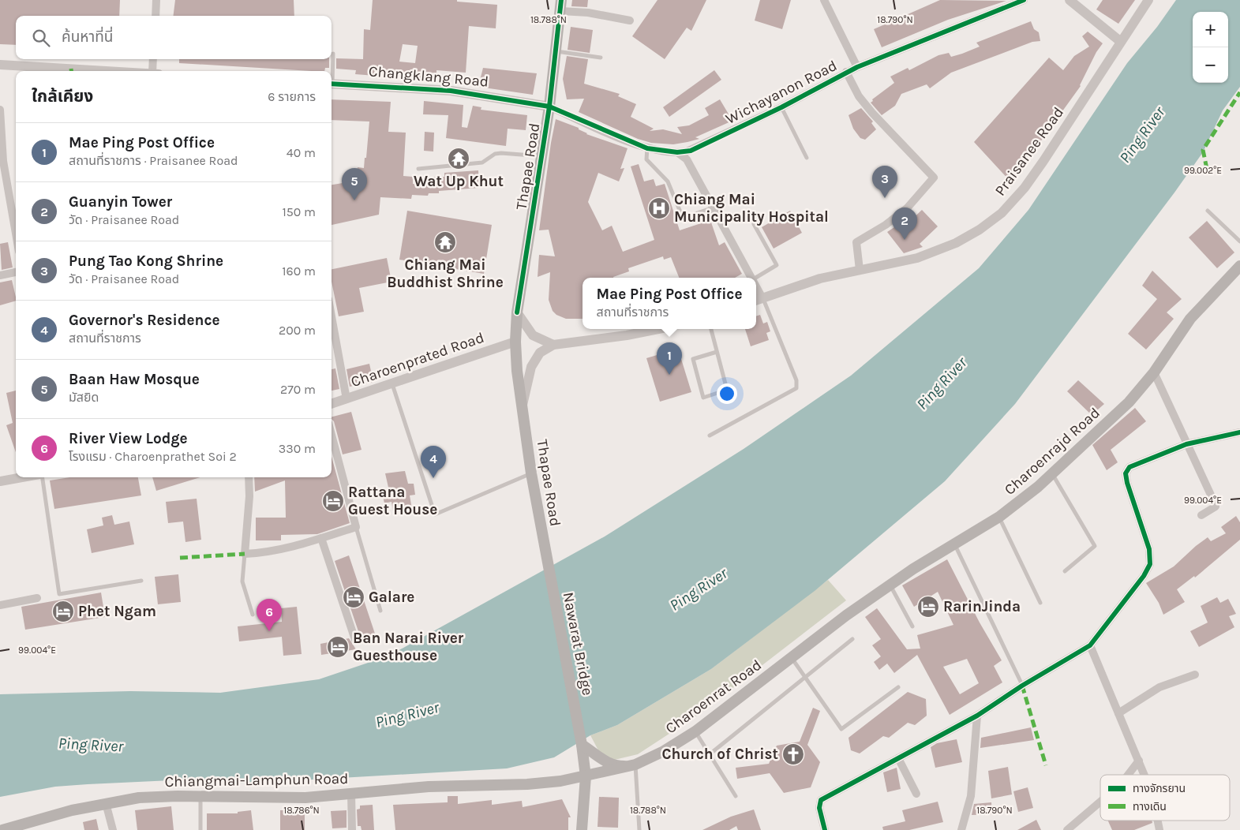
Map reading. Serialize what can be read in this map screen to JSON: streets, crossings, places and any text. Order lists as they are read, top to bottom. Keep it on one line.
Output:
{"streets":{"main road":["Thapae Road","Charoenrajd Road","Nawarat Bridge","Charoenrat Road","Chiangmai-Lamphun Road"],"street":["Changklang Road","Wichayanon Road","Praisanee Road","Charoenprated Road"]},"crossings":[["Changklang Road","Wichayanon Road"],["Changklang Road","Thapae Road"],["Wichayanon Road","Thapae Road"],["Thapae Road","Charoenprated Road"],["Thapae Road","Nawarat Bridge"],["Charoenrajd Road","Charoenrat Road"],["Nawarat Bridge","Charoenrat Road"],["Nawarat Bridge","Chiangmai-Lamphun Road"],["Charoenrat Road","Chiangmai-Lamphun Road"]],"water":["Ping River"],"places":{"temple":["Wat Up Khut","Chiang Mai Buddhist Shrine"],"hospital":["Chiang Mai Municipality Hospital"],"hotel":["Rattana Guest House","Galare","RarinJinda","Phet Ngam","Ban Narai River Guesthouse"],"church":["Church of Christ"]},"legend":["ทางจักรยาน","ทางเดิน"],"page":{"map_buttons":["+","−"],"search":"ค้นหาที่นี่","heading":["ใกล้เคียง","6 รายการ"],"list":[{"mark":"1","name":"Mae Ping Post Office","note":"สถานที่ราชการ · Praisanee Road","value":"40 m"},{"mark":"2","name":"Guanyin Tower","note":"วัด · Praisanee Road","value":"150 m"},{"mark":"3","name":"Pung Tao Kong Shrine","note":"วัด · Praisanee Road","value":"160 m"},{"mark":"4","name":"Governor's Residence","note":"สถานที่ราชการ","value":"200 m"},{"mark":"5","name":"Baan Haw Mosque","note":"มัสยิด","value":"270 m"},{"mark":"6","name":"River View Lodge","note":"โรงแรม · Charoenprathet Soi 2","value":"330 m"}],"pins":["3","5","2","1","4","6"],"popup":["Mae Ping Post Office","สถานที่ราชการ"]},"coordinates":["18.788°N","18.790°N","99.002°E","99.004°E","18.786°N"]}
